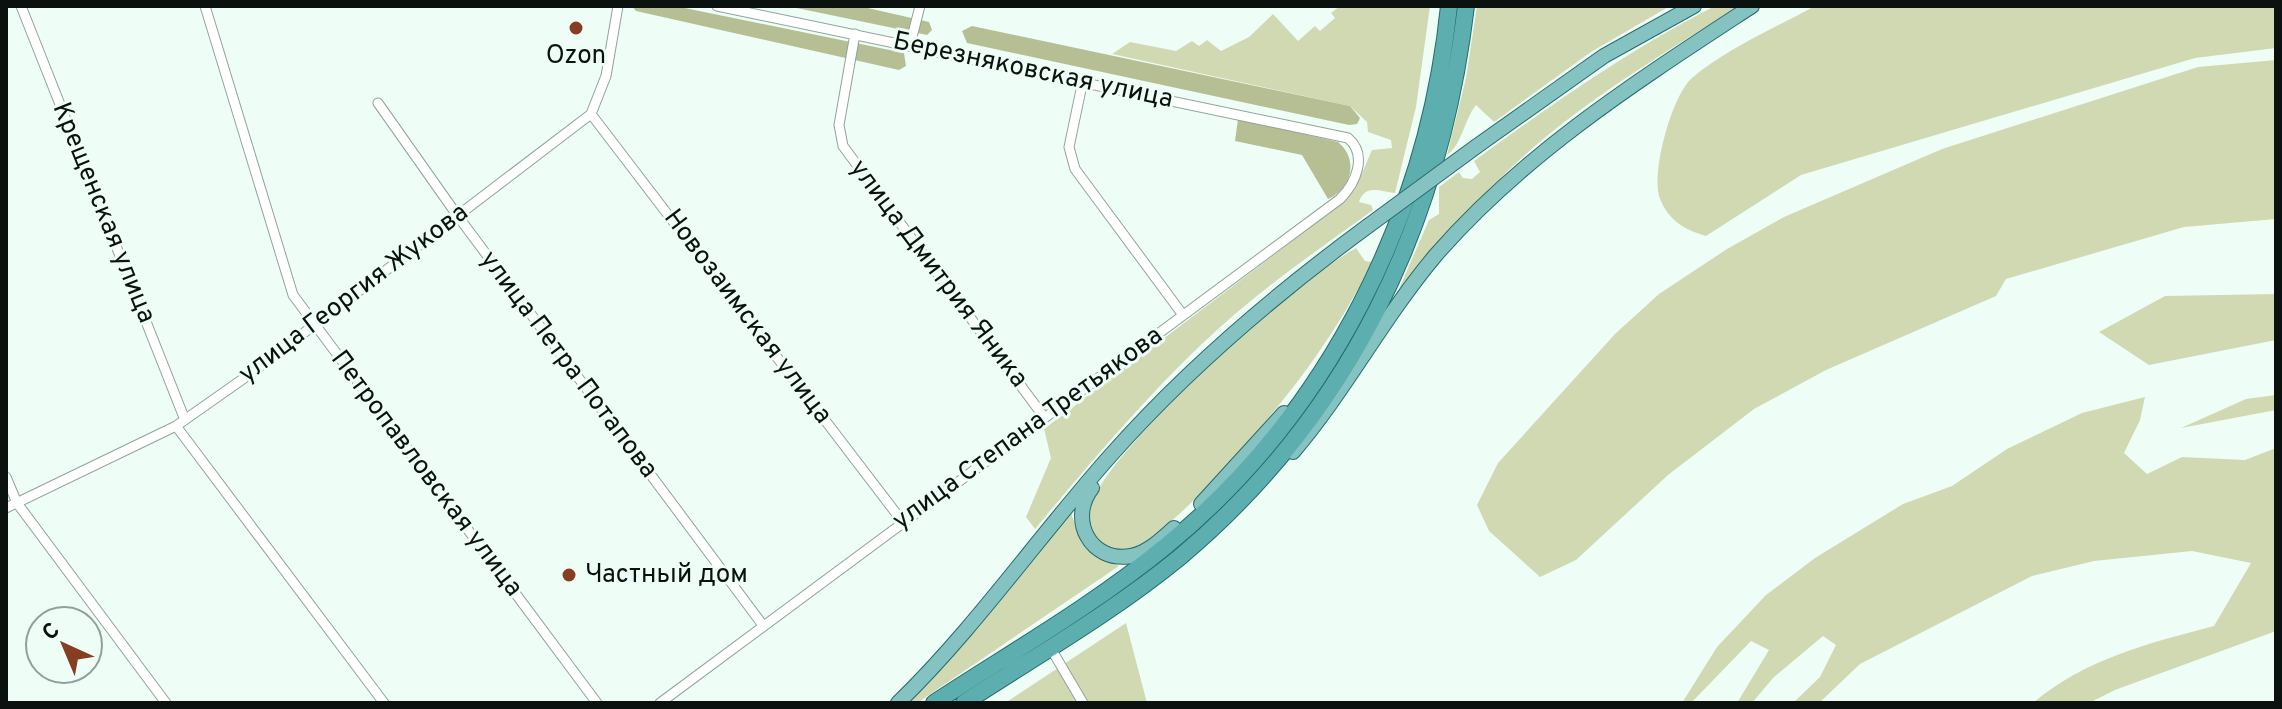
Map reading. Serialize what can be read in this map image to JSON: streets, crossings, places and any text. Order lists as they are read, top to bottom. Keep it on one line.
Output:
{"streets":{"street":["Березняковская улица","Крещенская улица","улица Дмитрия Яника","улица Георгия Жукова","Новозаимская улица","улица Петра Потапова","улица Степана Третьякова","Петропавловская улица"]},"crossings":[["Березняковская улица","улица Дмитрия Яника"],["Березняковская улица","улица Степана Третьякова"],["Крещенская улица","улица Георгия Жукова"],["улица Дмитрия Яника","улица Степана Третьякова"],["улица Георгия Жукова","Новозаимская улица"],["улица Георгия Жукова","улица Петра Потапова"],["улица Георгия Жукова","Петропавловская улица"],["Новозаимская улица","улица Степана Третьякова"],["улица Петра Потапова","улица Степана Третьякова"]],"places":["Ozon","Частный дом"],"north":"top left"}
